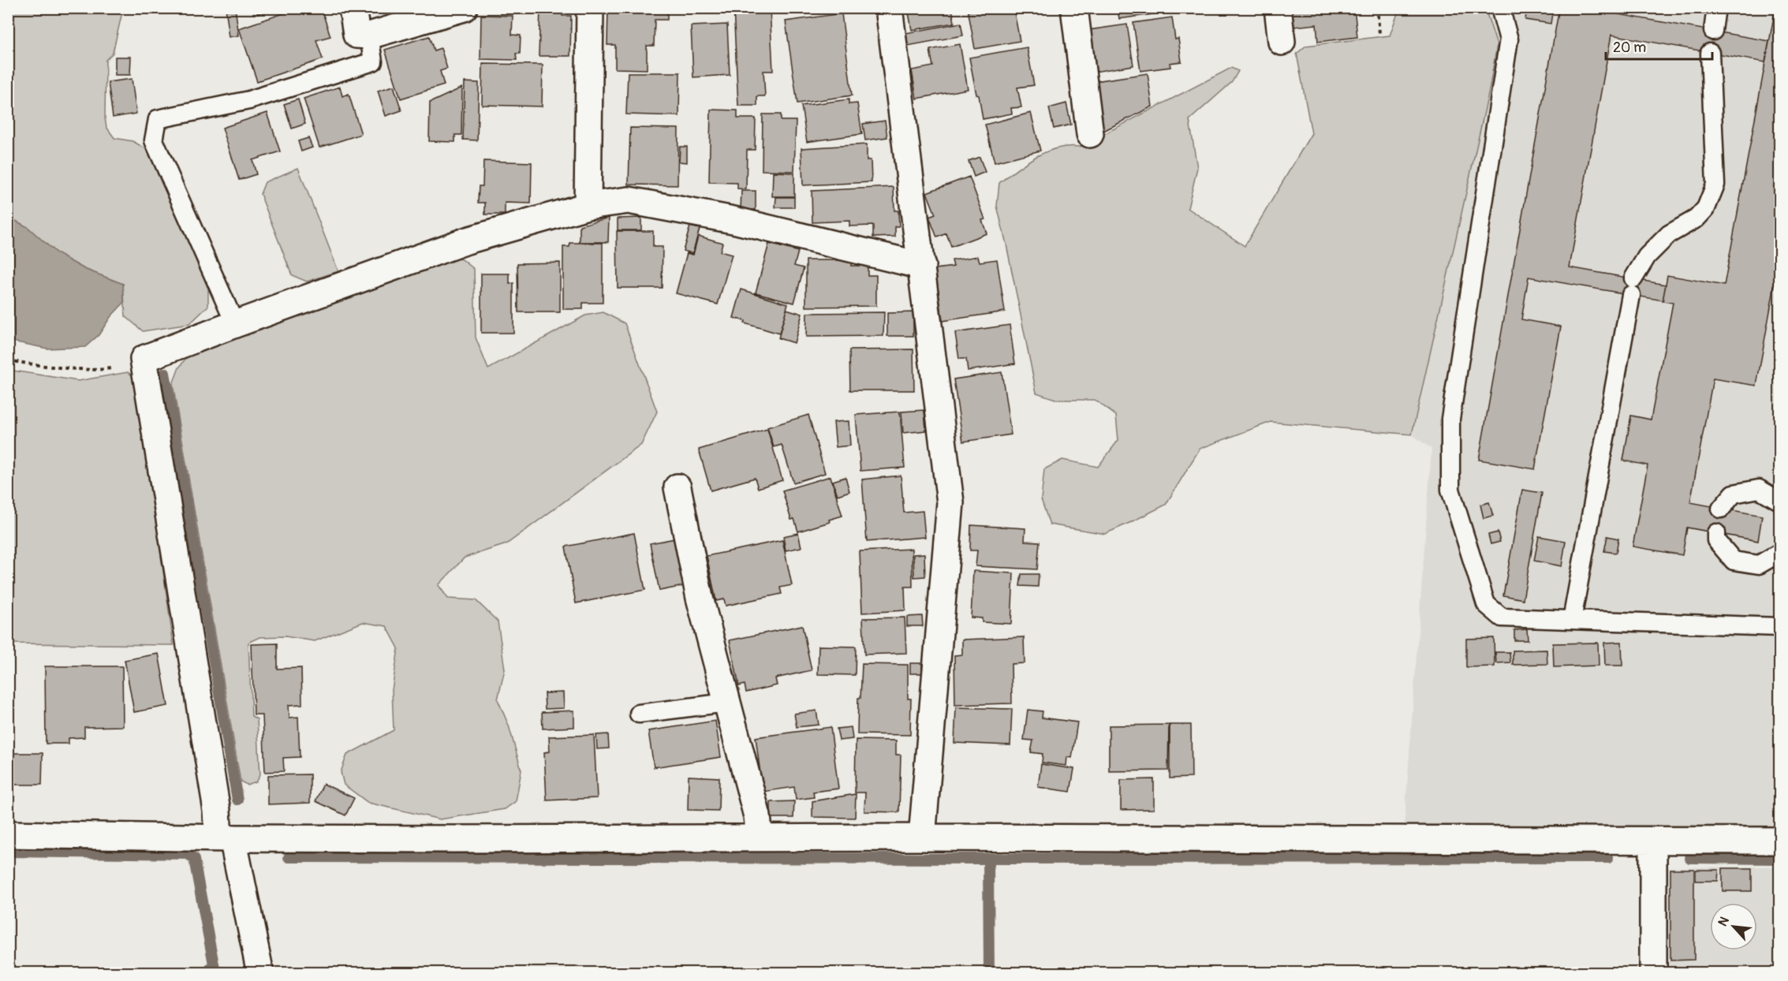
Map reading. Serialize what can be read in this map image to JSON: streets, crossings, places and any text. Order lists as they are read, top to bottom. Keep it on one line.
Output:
{"scale_bar":"20 m","north":"top left"}
